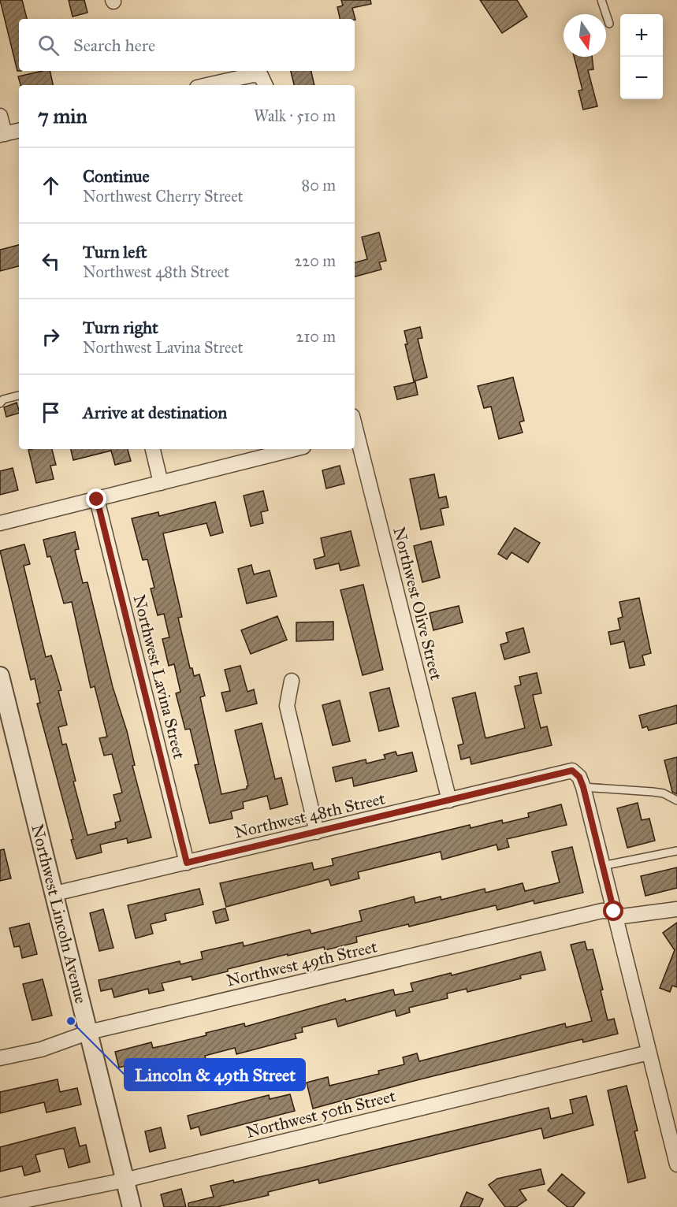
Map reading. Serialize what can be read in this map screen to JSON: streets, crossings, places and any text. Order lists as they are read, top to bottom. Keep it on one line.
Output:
{"streets":{"street":["Northwest Olive Street","Northwest Lavina Street","Northwest 48th Street","Northwest Lincoln Avenue","Northwest 49th Street","Northwest 50th Street"]},"crossings":[["Northwest Olive Street","Northwest 48th Street"],["Northwest Lavina Street","Northwest 48th Street"],["Northwest 48th Street","Northwest Lincoln Avenue"],["Northwest Lincoln Avenue","Northwest 49th Street"],["Northwest Lincoln Avenue","Northwest 50th Street"]],"places":["Lincoln & 49th Street"],"north":"bottom","page":{"map_buttons":["+","−"],"search":"Search here","heading":["7 min","Walk · 510 m"],"list":[["Continue","Northwest Cherry Street","80 m"],["Turn left","Northwest 48th Street","220 m"],["Turn right","Northwest Lavina Street","210 m"],"Arrive at destination"]}}
